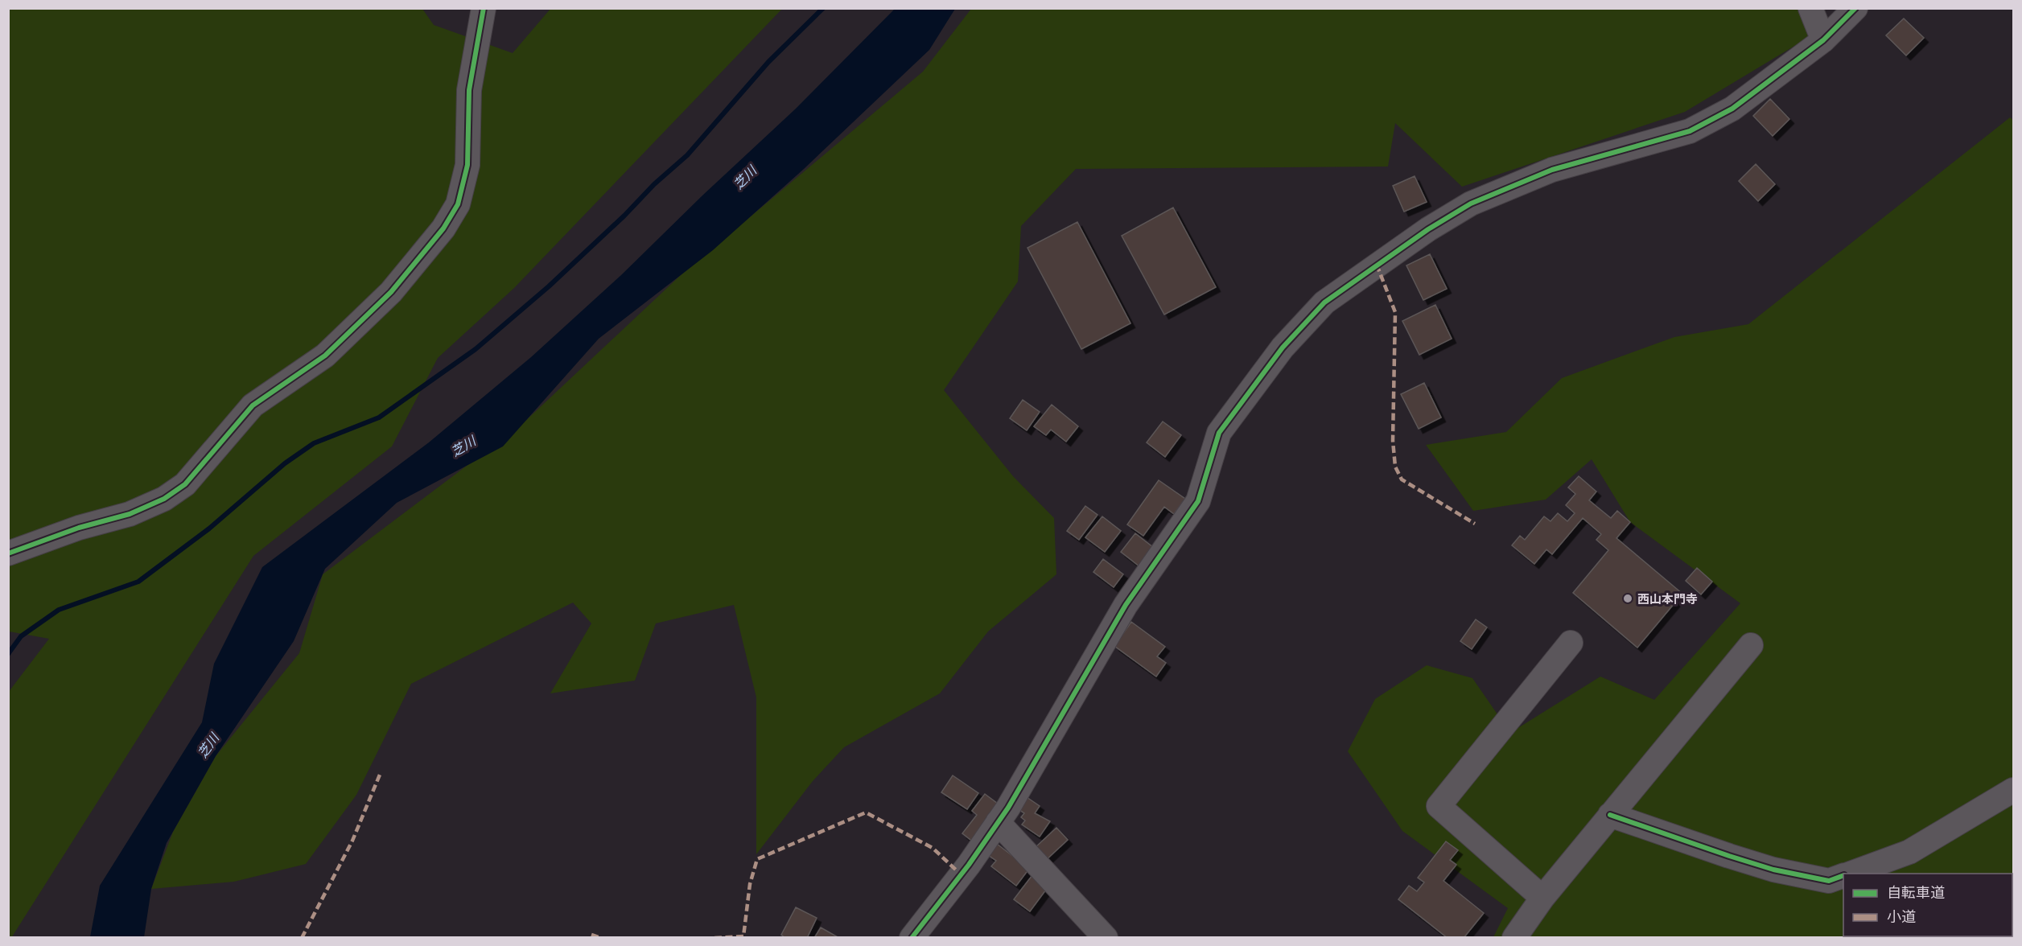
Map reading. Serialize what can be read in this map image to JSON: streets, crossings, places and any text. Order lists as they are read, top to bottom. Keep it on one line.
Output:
{"water":["芝川"],"places":["西山本門寺"],"legend":["自転車道","小道"]}
